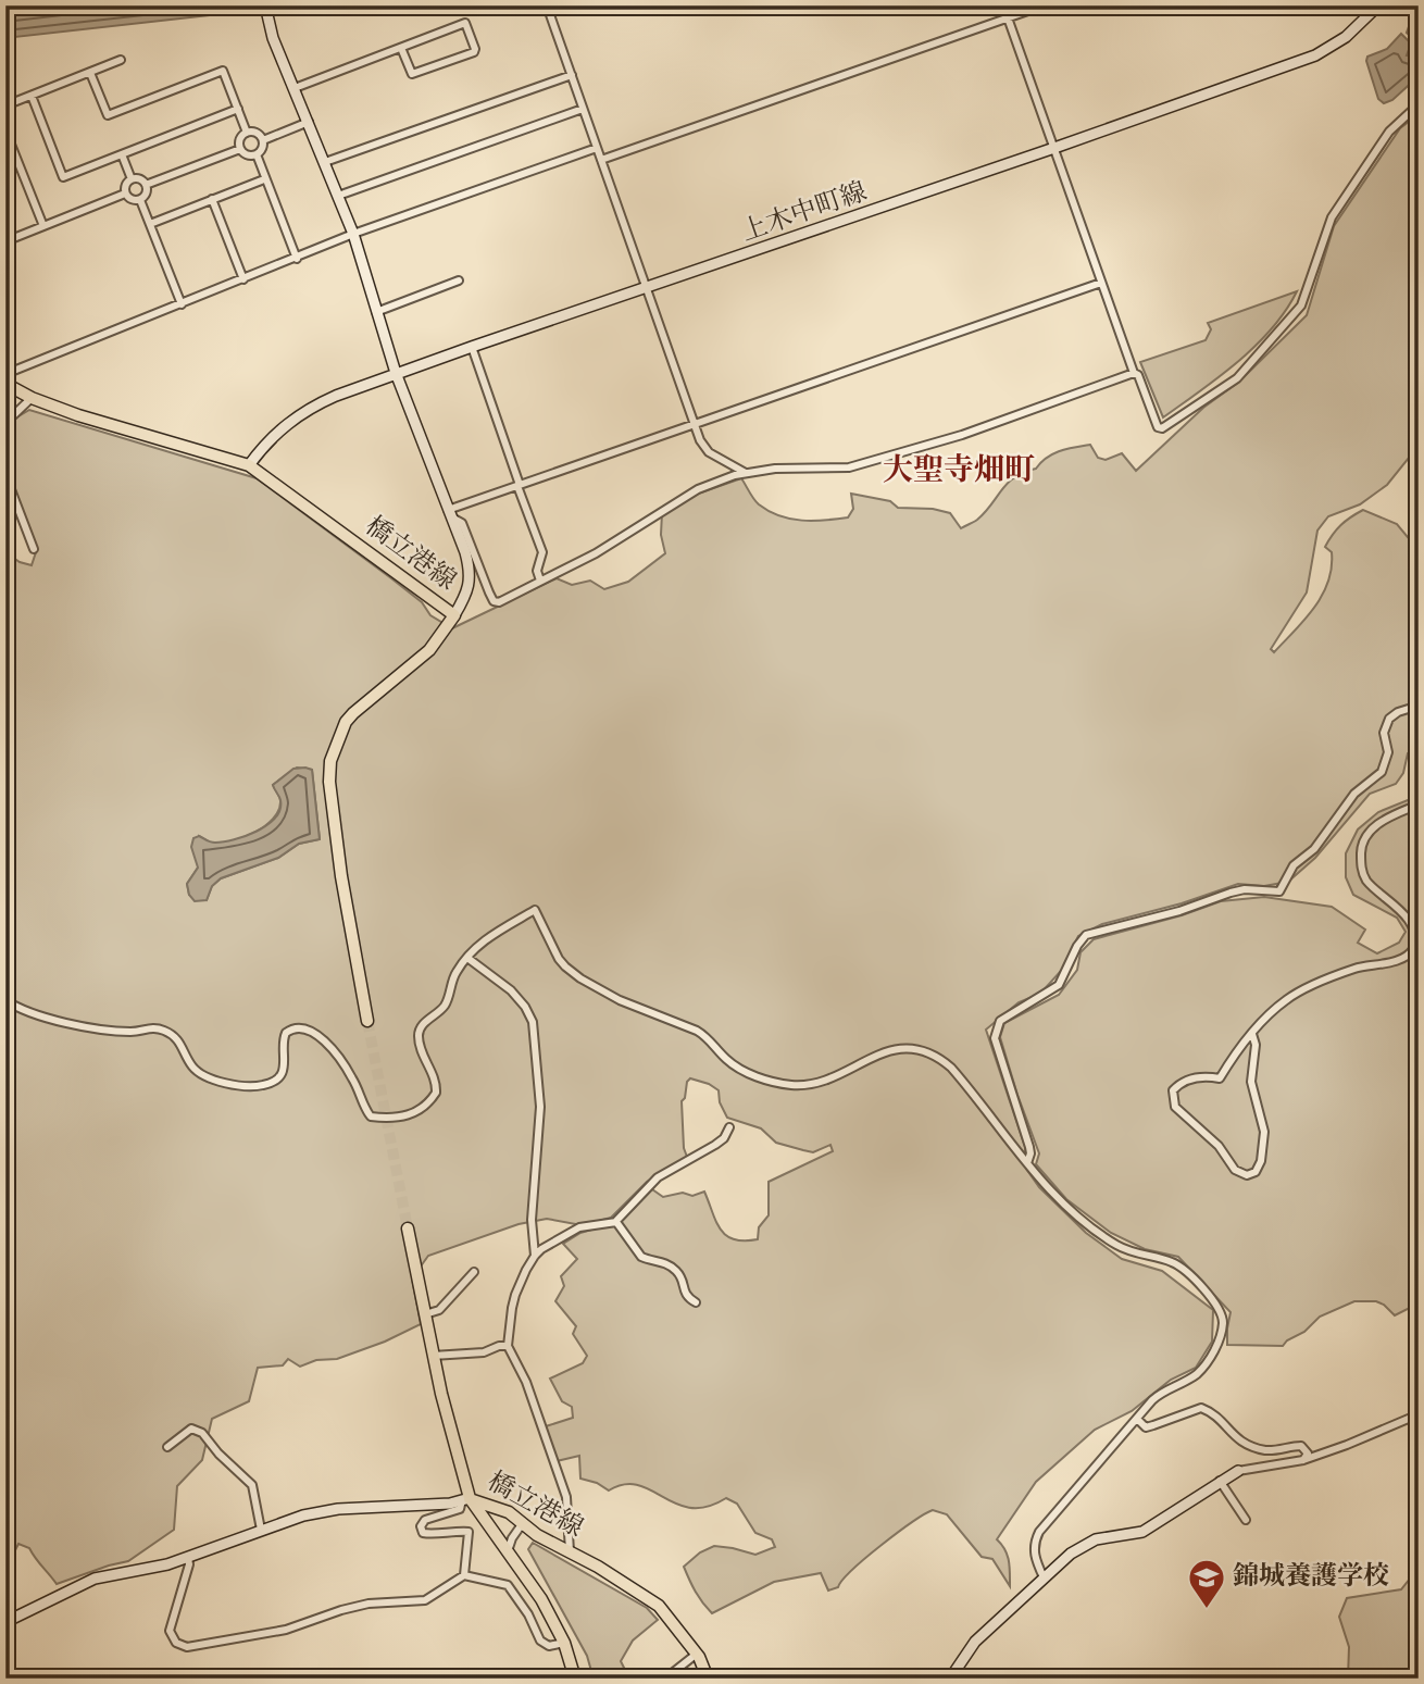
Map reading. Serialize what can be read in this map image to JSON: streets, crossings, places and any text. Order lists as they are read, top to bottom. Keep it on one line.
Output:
{"streets":{"main road":["橋立港線"],"street":["上木中町線"]},"crossings":[["上木中町線","橋立港線"]],"districts":["大聖寺畑町"],"places":{"school or university":["錦城養護学校"]}}
